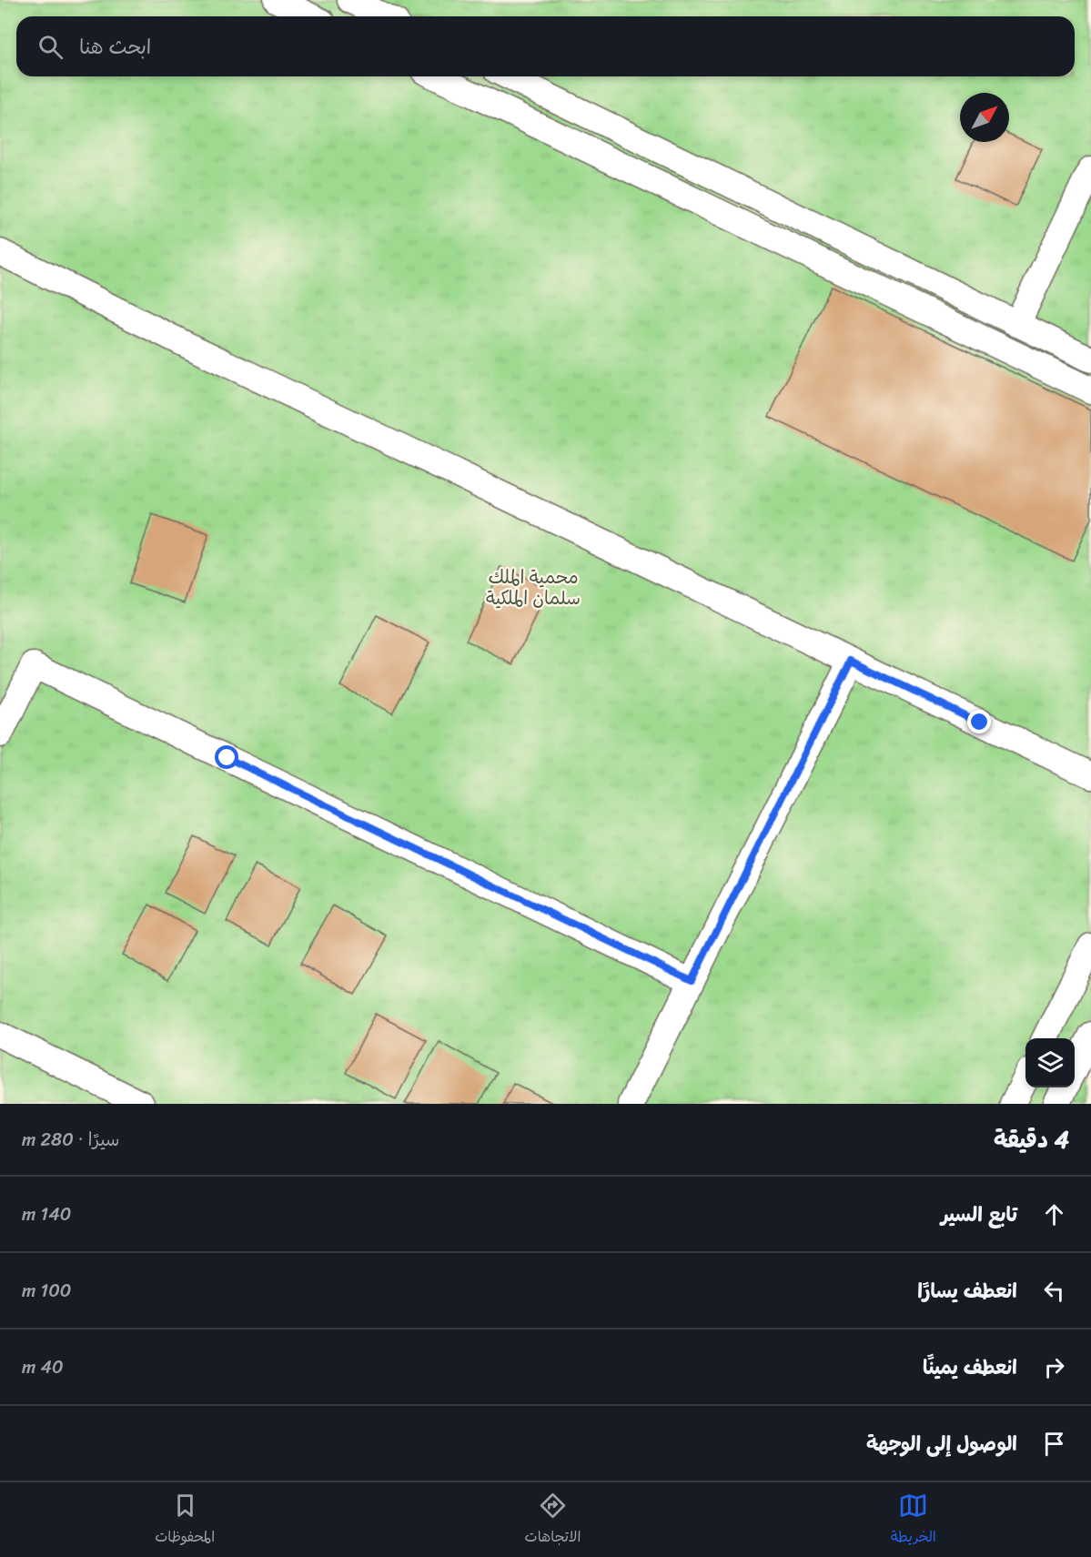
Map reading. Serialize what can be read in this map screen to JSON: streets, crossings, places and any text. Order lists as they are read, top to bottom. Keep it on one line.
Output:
{"parks":["محمية الملك سلمان الملكية"],"north":"top right","page":{"search":"ابحث هنا","heading":["4 دقيقة","سيرًا · 280 m"],"list":[["تابع السير","140 m"],["انعطف يسارًا","100 m"],["انعطف يمينًا","40 m"],"الوصول إلى الوجهة"],"nav":["الخريطة","الاتجاهات","المحفوظات"]}}
